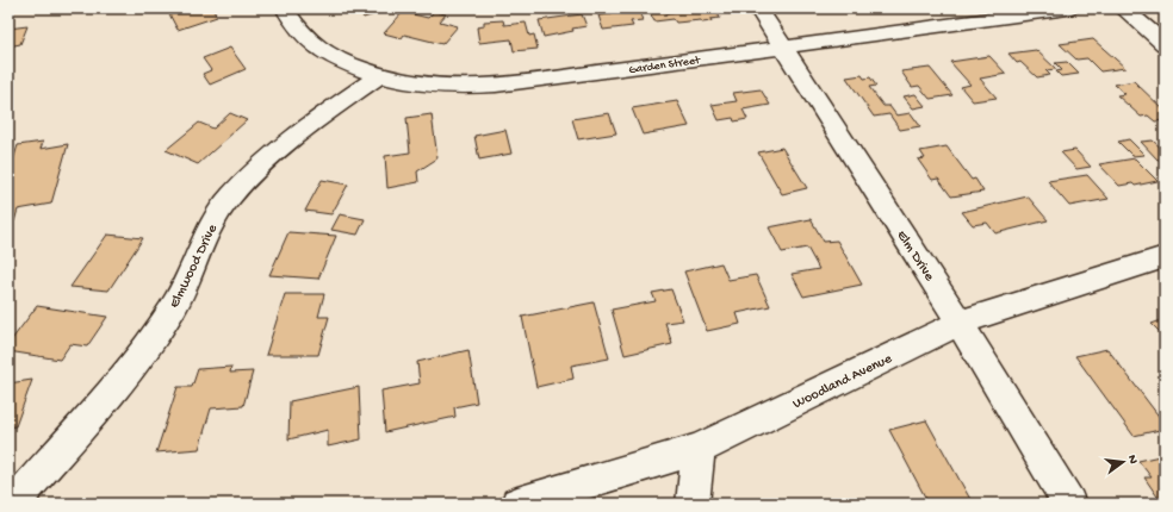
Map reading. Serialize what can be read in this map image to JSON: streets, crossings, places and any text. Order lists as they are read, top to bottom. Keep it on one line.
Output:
{"streets":{"street":["Garden Street","Elm Drive","Elmwood Drive","Woodland Avenue"]},"crossings":[["Garden Street","Elm Drive"],["Garden Street","Elmwood Drive"],["Elm Drive","Woodland Avenue"]],"north":"right"}
